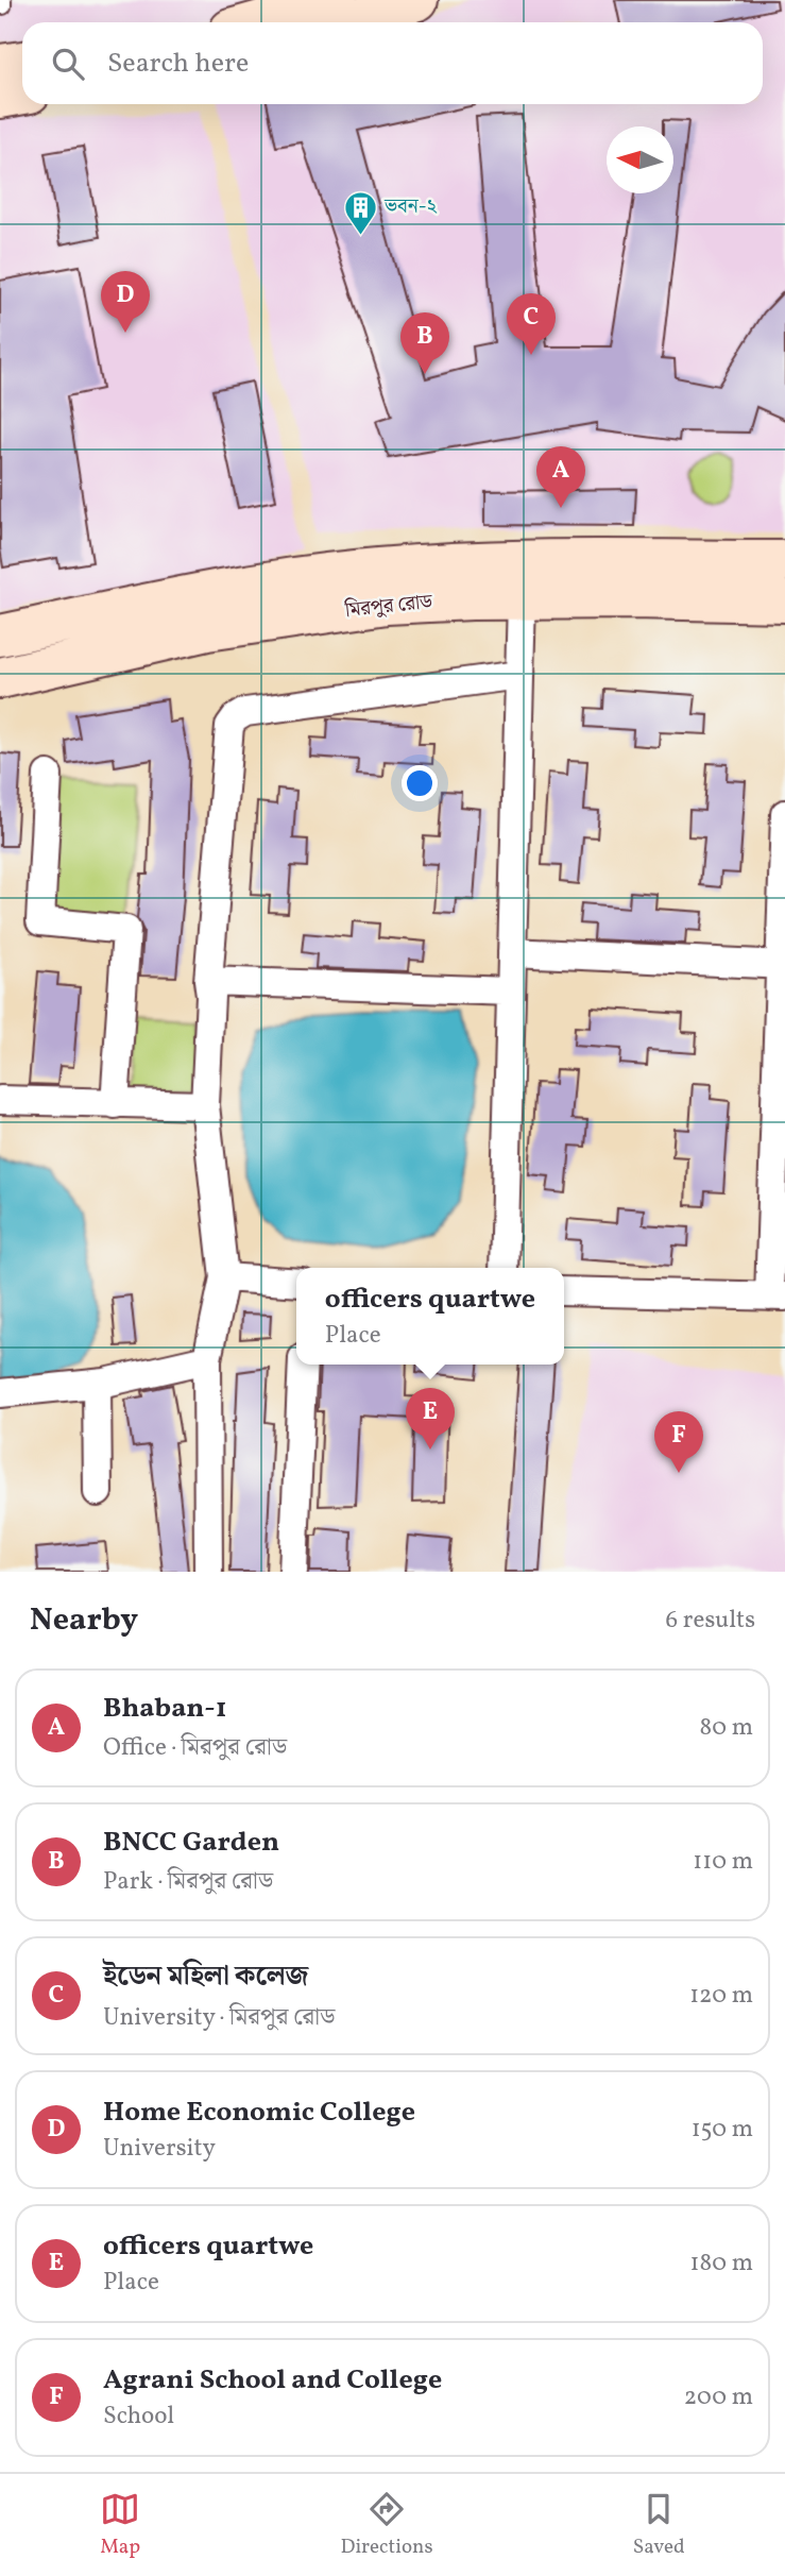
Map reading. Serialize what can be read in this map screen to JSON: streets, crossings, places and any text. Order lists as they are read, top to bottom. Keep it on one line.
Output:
{"streets":{"main road":["মিরপুর রোড"]},"places":{"building":["ভবন-২"]},"north":"left","page":{"search":"Search here","pins":["D","C","B","A","E","F"],"popup":["officers quartwe","Place"],"heading":["Nearby","6 results"],"list":[{"mark":"A","name":"Bhaban-1","note":"Office · মিরপুর রোড","value":"80 m"},{"mark":"B","name":"BNCC Garden","note":"Park · মিরপুর রোড","value":"110 m"},{"mark":"C","name":"ইডেন মহিলা কলেজ","note":"University · মিরপুর রোড","value":"120 m"},{"mark":"D","name":"Home Economic College","note":"University","value":"150 m"},{"mark":"E","name":"officers quartwe","note":"Place","value":"180 m"},{"mark":"F","name":"Agrani School and College","note":"School","value":"200 m"}],"nav":["Map","Directions","Saved"]}}
